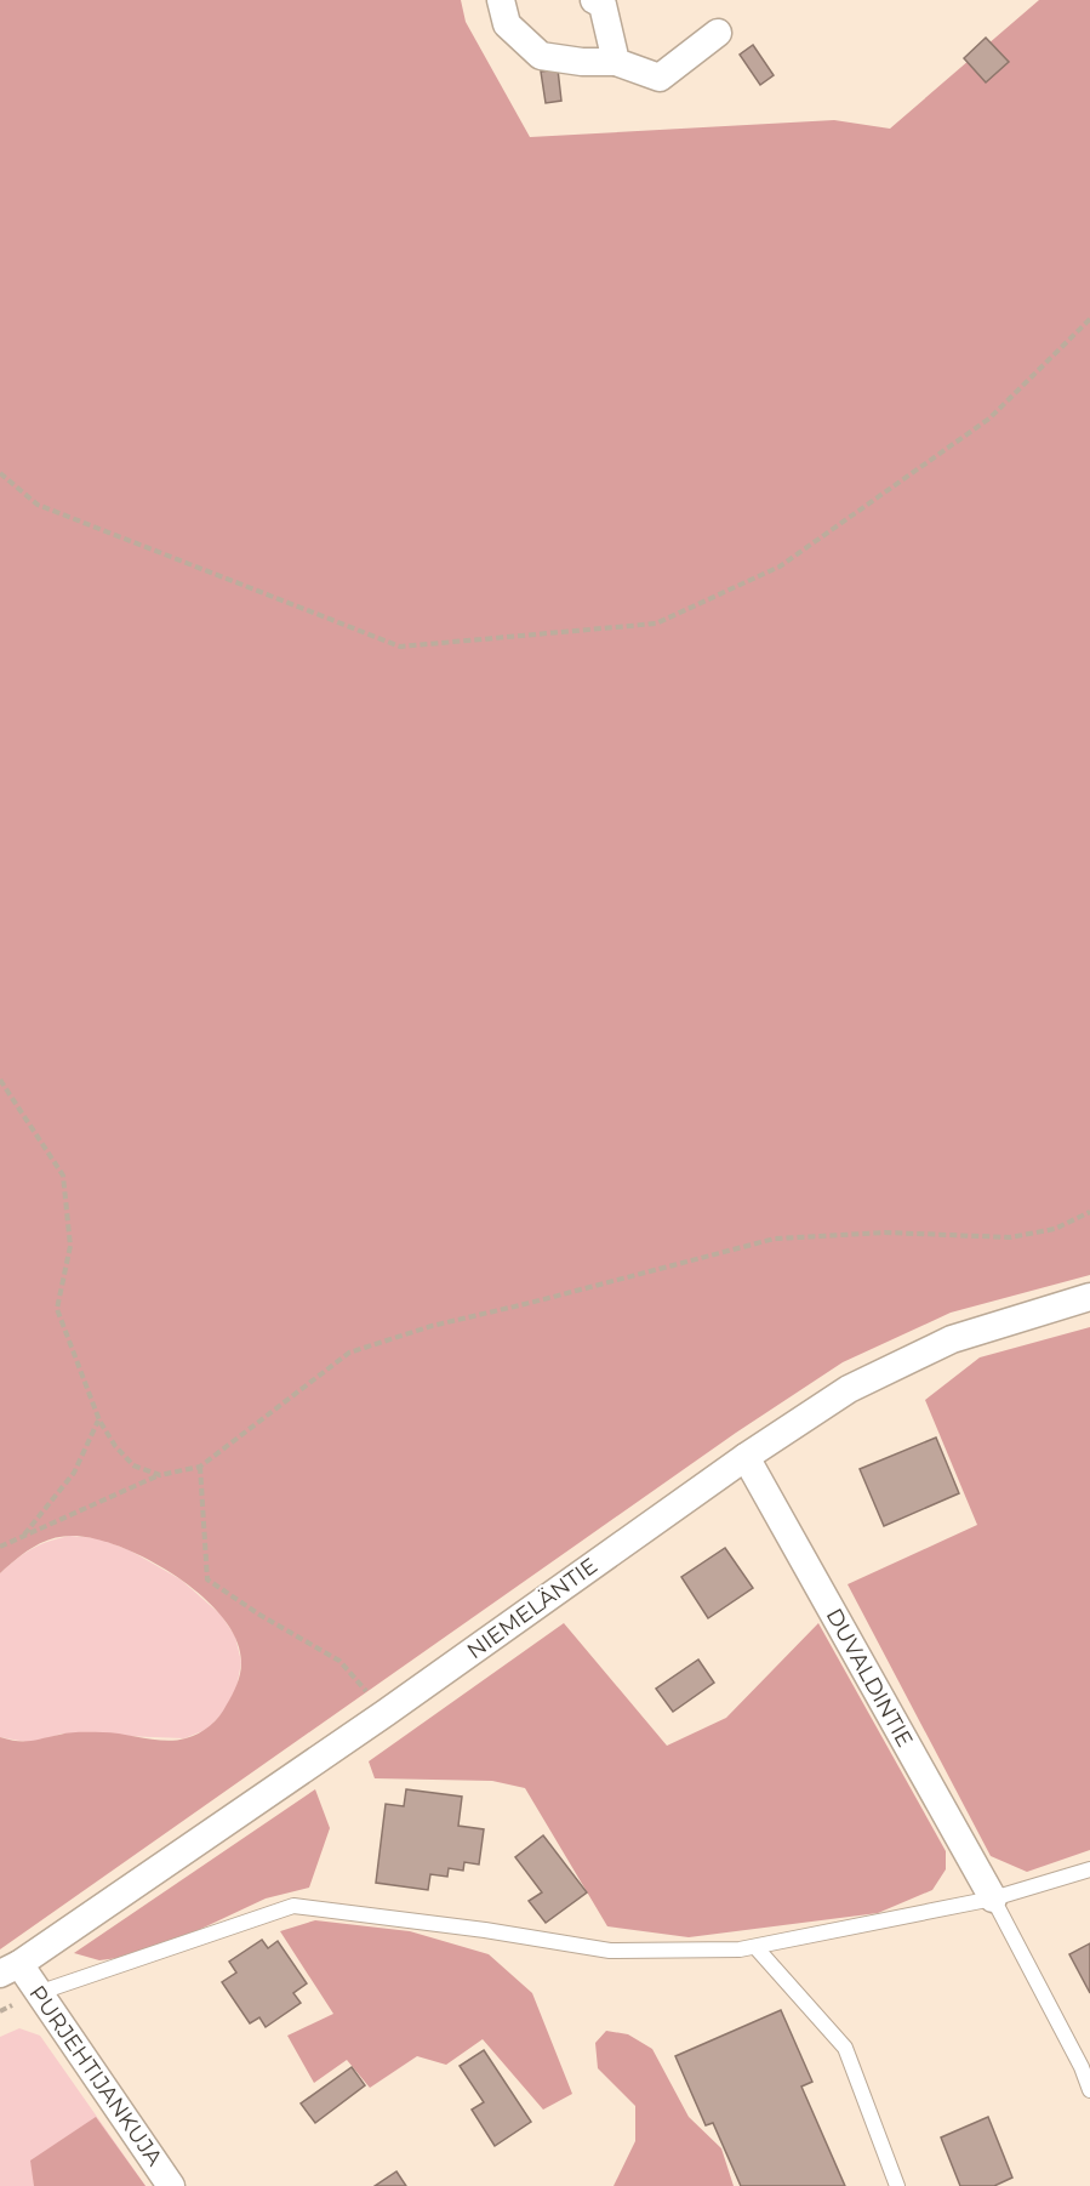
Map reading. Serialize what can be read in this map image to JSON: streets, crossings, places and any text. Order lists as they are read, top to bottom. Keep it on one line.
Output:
{"streets":{"street":["NIEMELÄNTIE","DUVALDINTIE","PURJEHTIJANKUJA"]},"crossings":[["NIEMELÄNTIE","DUVALDINTIE"],["NIEMELÄNTIE","PURJEHTIJANKUJA"]]}
